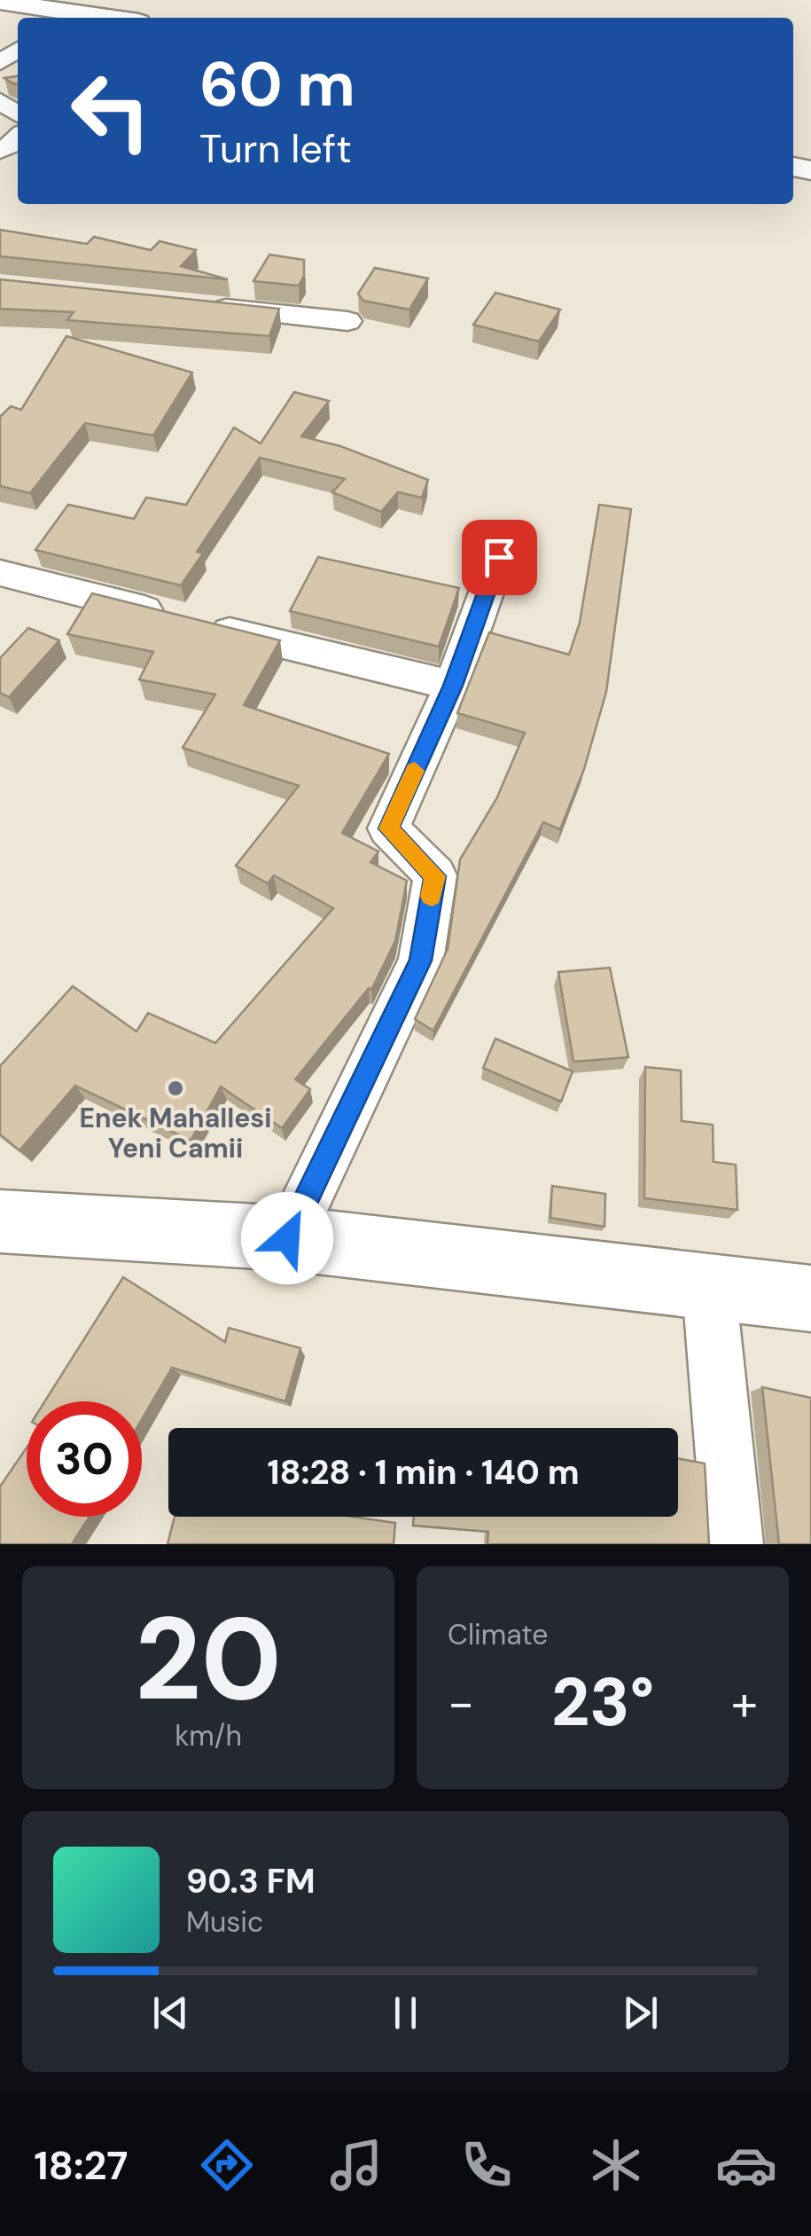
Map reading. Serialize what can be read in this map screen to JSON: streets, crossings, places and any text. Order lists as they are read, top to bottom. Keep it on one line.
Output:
{"places":["Enek Mahallesi Yeni Camii"],"page":{"turn":["60 m","Turn left"],"limit":"30","trip":"18:28 · 1 min · 140 m","tile":[["20","km/h"],"Climate"],"heat":["−","23°","+"],"song":["90.3 FM","Music"],"tabs":"18:27"}}
